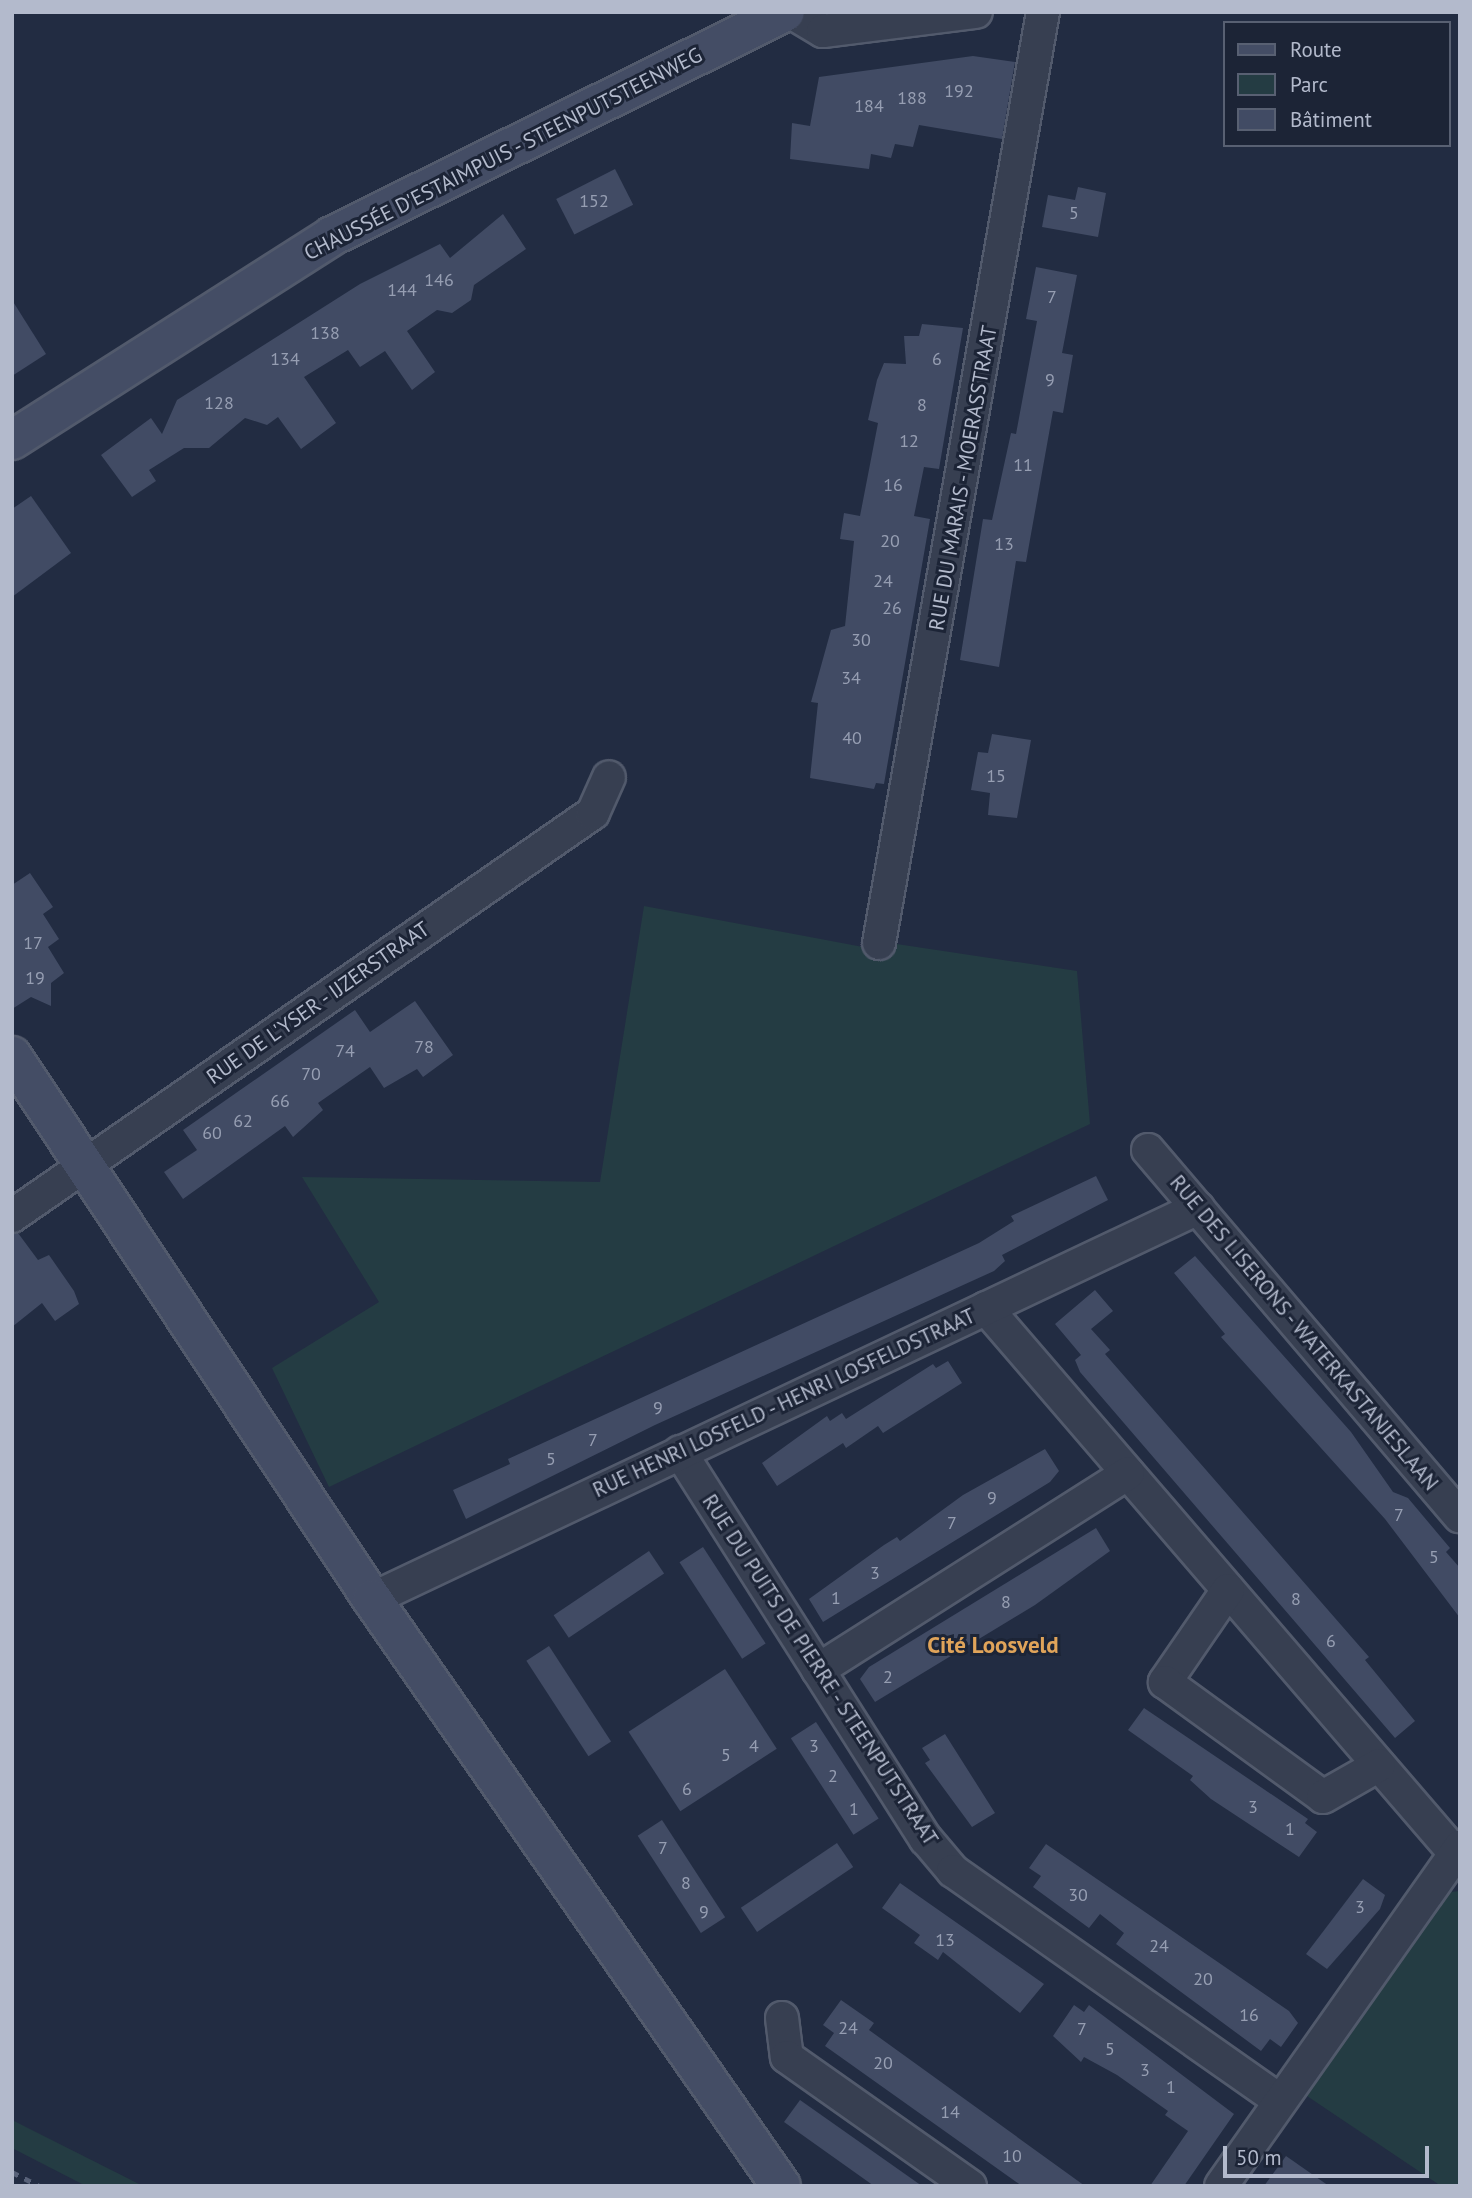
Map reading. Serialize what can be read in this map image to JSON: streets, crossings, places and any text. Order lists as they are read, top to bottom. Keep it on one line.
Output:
{"streets":{"main road":["CHAUSSÉE D'ESTAIMPUIS - STEENPUTSTEENWEG"],"street":["RUE DU MARAIS - MOERASSTRAAT","RUE DE L'YSER - IJZERSTRAAT","RUE DES LISERONS - WATERKASTANJESLAAN","RUE HENRI LOSFELD - HENRI LOSFELDSTRAAT","RUE DU PUITS DE PIERRE - STEENPUTSTRAAT"]},"crossings":[["RUE DES LISERONS - WATERKASTANJESLAAN","RUE HENRI LOSFELD - HENRI LOSFELDSTRAAT"],["RUE HENRI LOSFELD - HENRI LOSFELDSTRAAT","RUE DU PUITS DE PIERRE - STEENPUTSTRAAT"]],"districts":["Cité Loosveld"],"house_numbers":["192","188","184","152","5","146","144","7","138","134","6","9","128","8","12","11","16","20","13","24","26","30","34","40","15","17","19","78","74","70","66","62","60","9","7","5","9","7","7","5","3","1","8","8","6","2","4","3","5","2","6","3","1","1","7","8","30","3","9","13","24","20","16","24","7","5","20","3","1","14","10"],"legend":["Route","Parc","Bâtiment"],"scale_bar":"50 m"}
